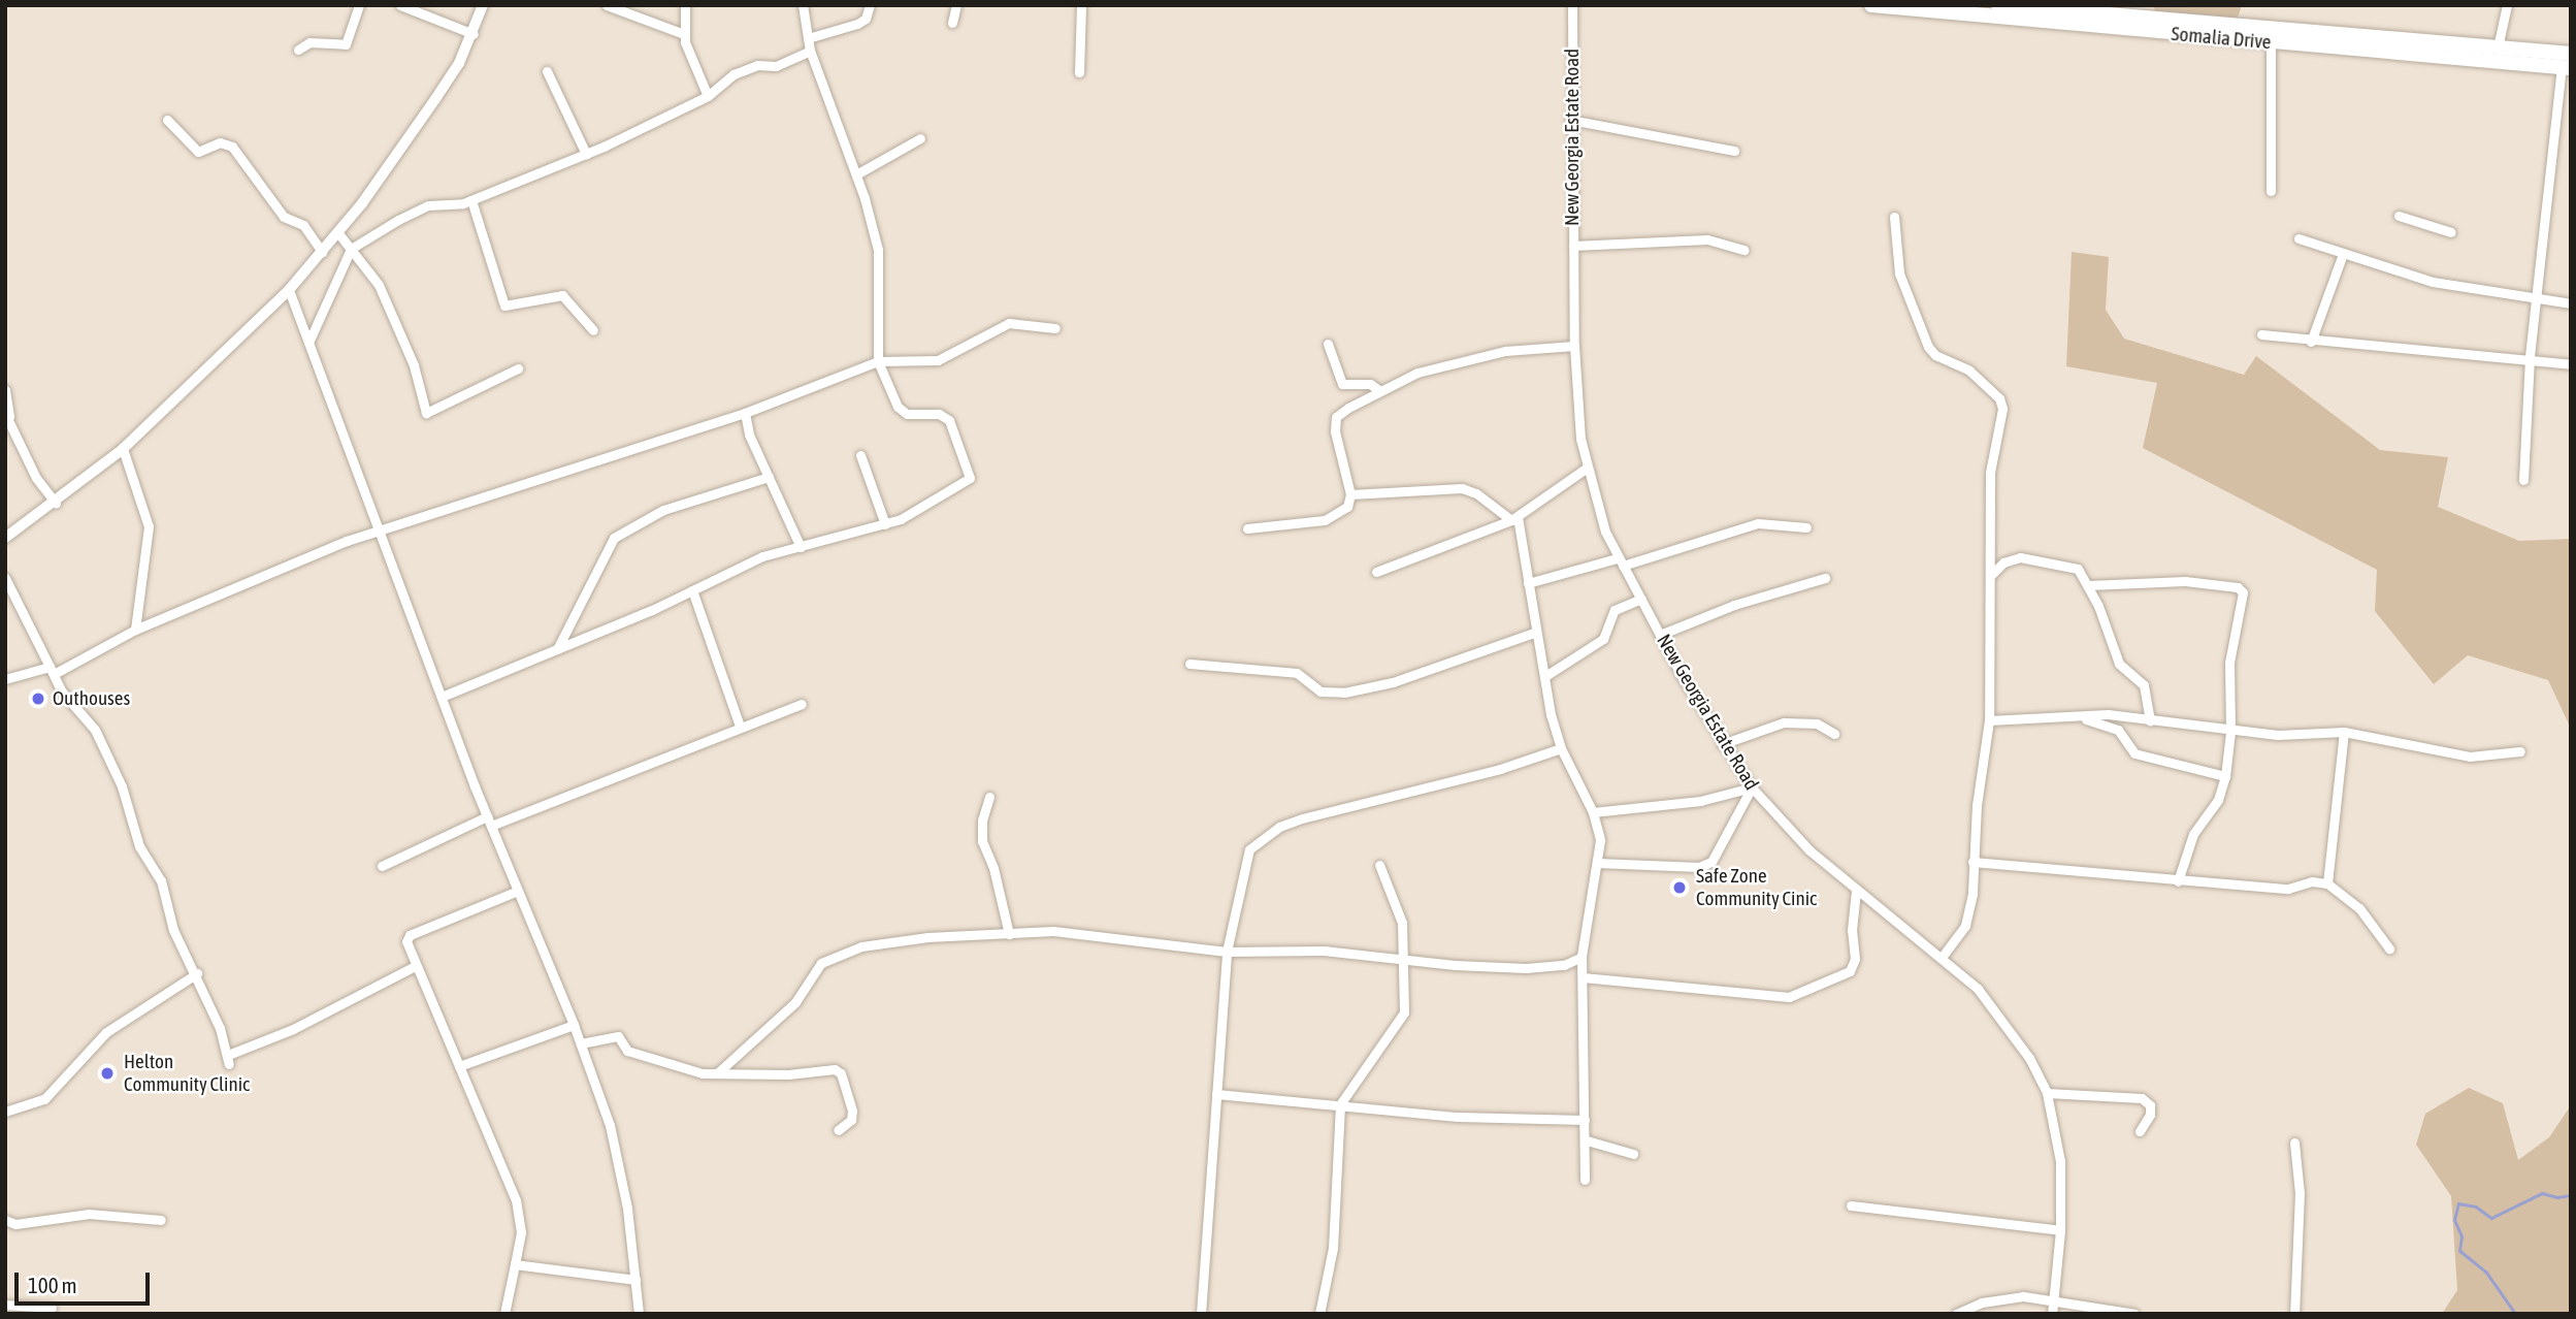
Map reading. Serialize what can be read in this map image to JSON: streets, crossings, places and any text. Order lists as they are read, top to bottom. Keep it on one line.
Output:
{"streets":{"main road":["Somalia Drive"],"street":["New Georgia Estate Road"]},"places":["Outhouses","Safe Zone Community Cinic","Helton Community Clinic"],"scale_bar":"100 m"}
